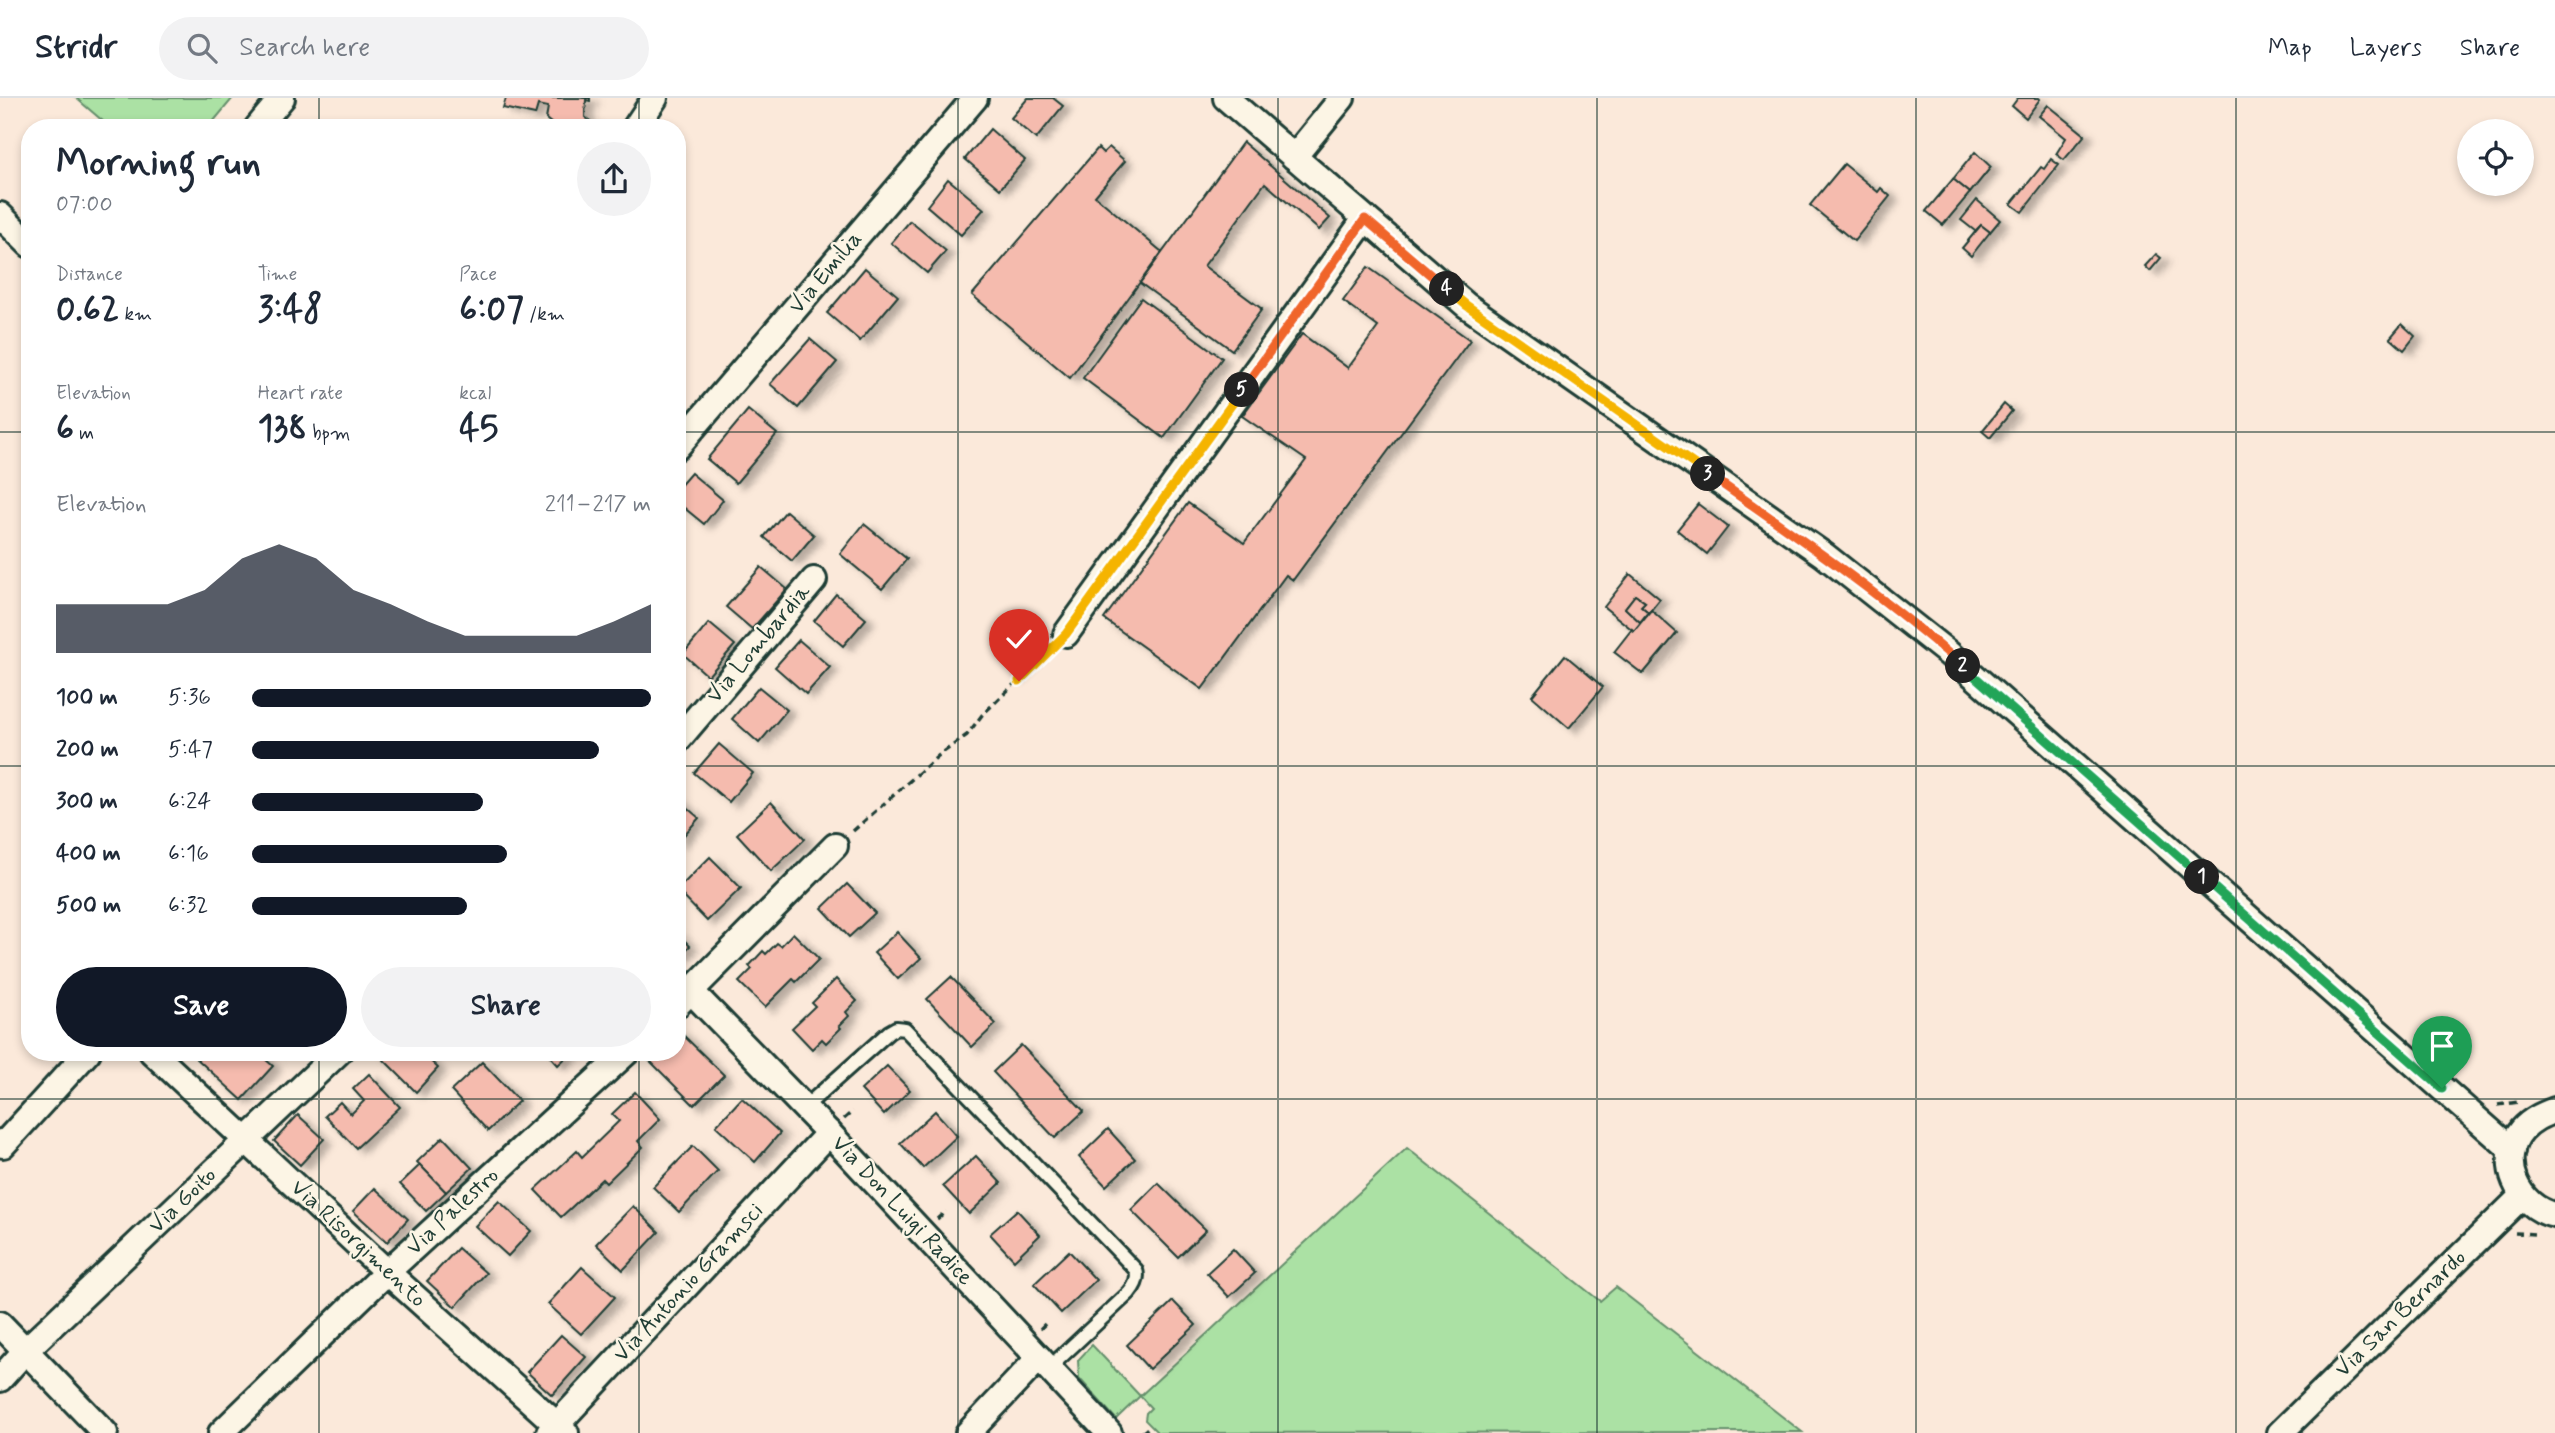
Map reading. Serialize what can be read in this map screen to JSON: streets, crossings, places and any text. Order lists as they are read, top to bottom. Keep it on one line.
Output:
{"streets":{"street":["Via Emilia","Via Lombardia","Via Goito","Via Don Luigi Radice","Via Palestro","Via Risorgimento","Via Antonio Gramsci","Via San Bernardo"]},"crossings":[["Via Goito","Via Risorgimento"],["Via Don Luigi Radice","Via Antonio Gramsci"],["Via Palestro","Via Risorgimento"],["Via Risorgimento","Via Antonio Gramsci"]],"page":{"header":"Stridr","search":"Search here","nav":["Map","Layers","Share"],"heading":["Morning run","07:00"],"stats":[["Distance","0.62 km"],["Time","3:48"],["Pace","6:07 /km"],["Elevation","6 m"],["Heart rate","138 bpm"],["kcal","45"]],"pins":["4","5","3","2","1"],"chart":["Elevation","211–217 m"],"list":[{"name":"100 m","note":"5:36"},{"name":"200 m","note":"5:47"},{"name":"300 m","note":"6:24"},{"name":"400 m","note":"6:16"},{"name":"500 m","note":"6:32"}],"buttons":["Save","Share"]}}
